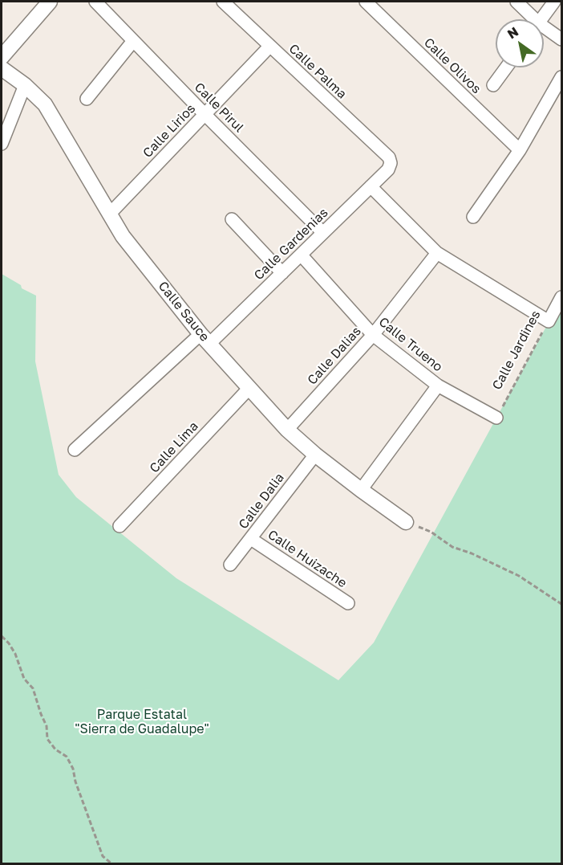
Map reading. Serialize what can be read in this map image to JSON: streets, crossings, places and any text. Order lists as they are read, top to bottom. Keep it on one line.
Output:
{"streets":{"street":["Calle Olivos","Calle Palma","Calle Pirul","Calle Lirios","Calle Gardenias","Calle Sauce","Calle Trueno","Calle Jardines","Calle Dalias","Calle Lima","Calle Dalia","Calle Huizache"]},"crossings":[["Calle Palma","Calle Lirios"],["Calle Palma","Calle Gardenias"],["Calle Pirul","Calle Lirios"],["Calle Pirul","Calle Gardenias"],["Calle Lirios","Calle Sauce"],["Calle Gardenias","Calle Sauce"],["Calle Gardenias","Calle Trueno"],["Calle Sauce","Calle Dalias"],["Calle Sauce","Calle Lima"],["Calle Sauce","Calle Dalia"],["Calle Trueno","Calle Jardines"],["Calle Trueno","Calle Dalias"],["Calle Dalia","Calle Huizache"]],"parks":["Parque Estatal \"Sierra de Guadalupe\""],"north":"top left"}
